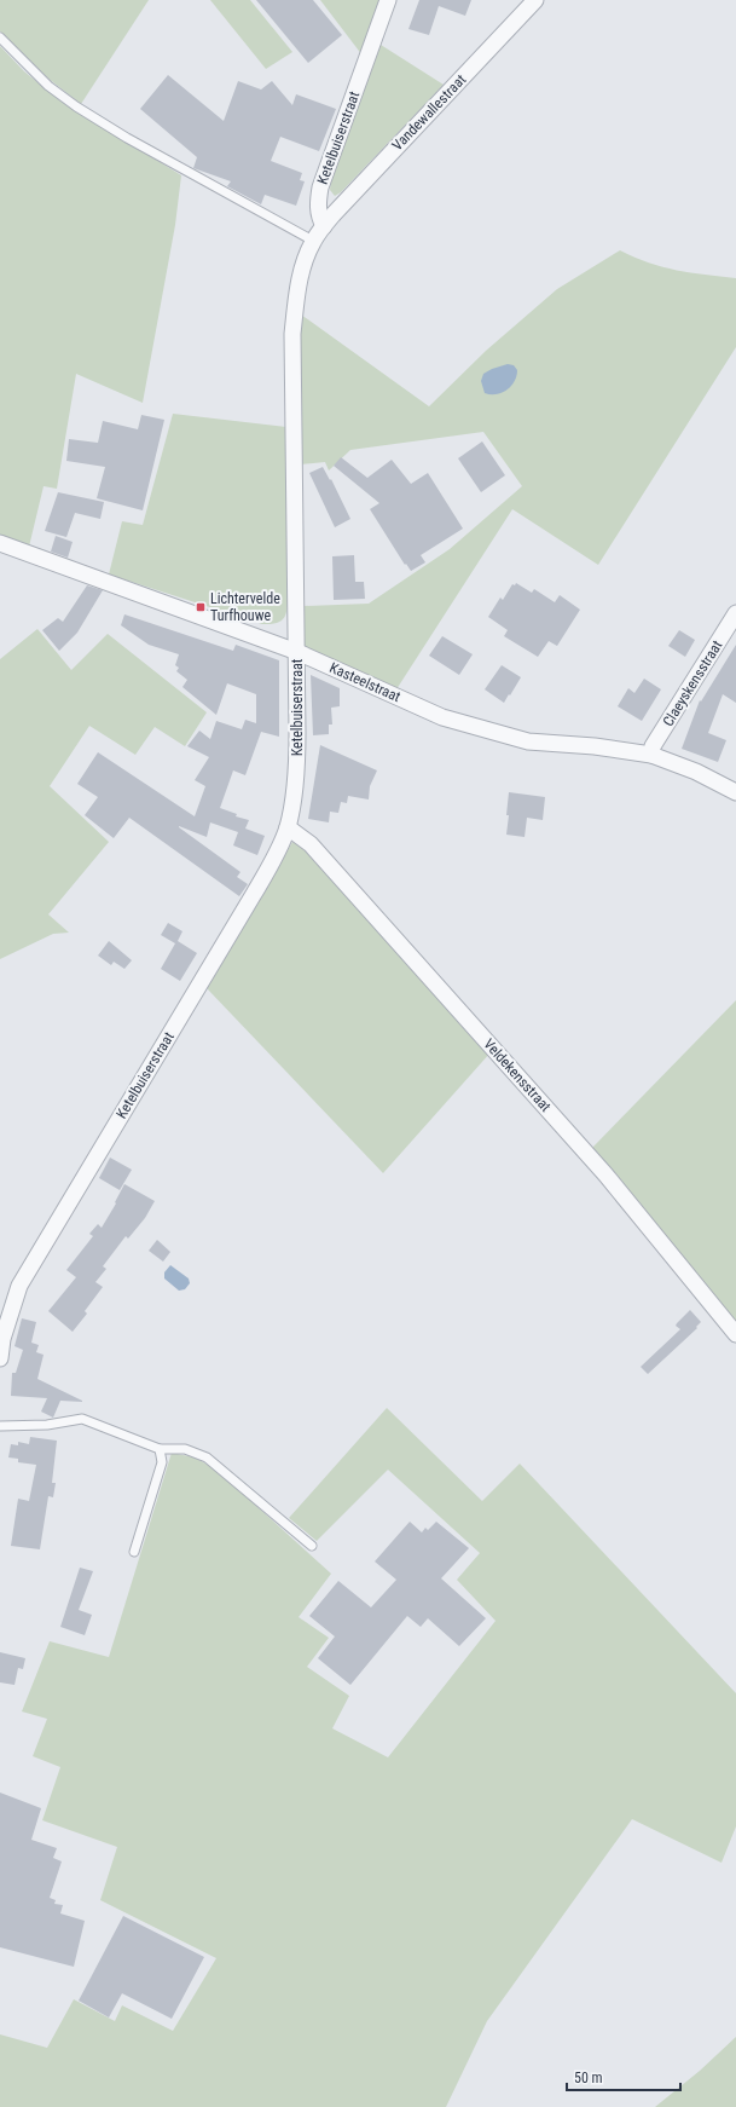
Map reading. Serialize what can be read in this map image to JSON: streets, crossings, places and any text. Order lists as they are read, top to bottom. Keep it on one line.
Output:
{"streets":{"street":["Vandewallestraat","Ketelbuiserstraat","Kasteelstraat","Claeyskensstraat","Veldekensstraat"]},"crossings":[["Vandewallestraat","Ketelbuiserstraat"],["Ketelbuiserstraat","Kasteelstraat"],["Ketelbuiserstraat","Veldekensstraat"],["Kasteelstraat","Claeyskensstraat"]],"places":{"transit":["Lichtervelde Turfhouwe"]},"scale_bar":"50 m"}
